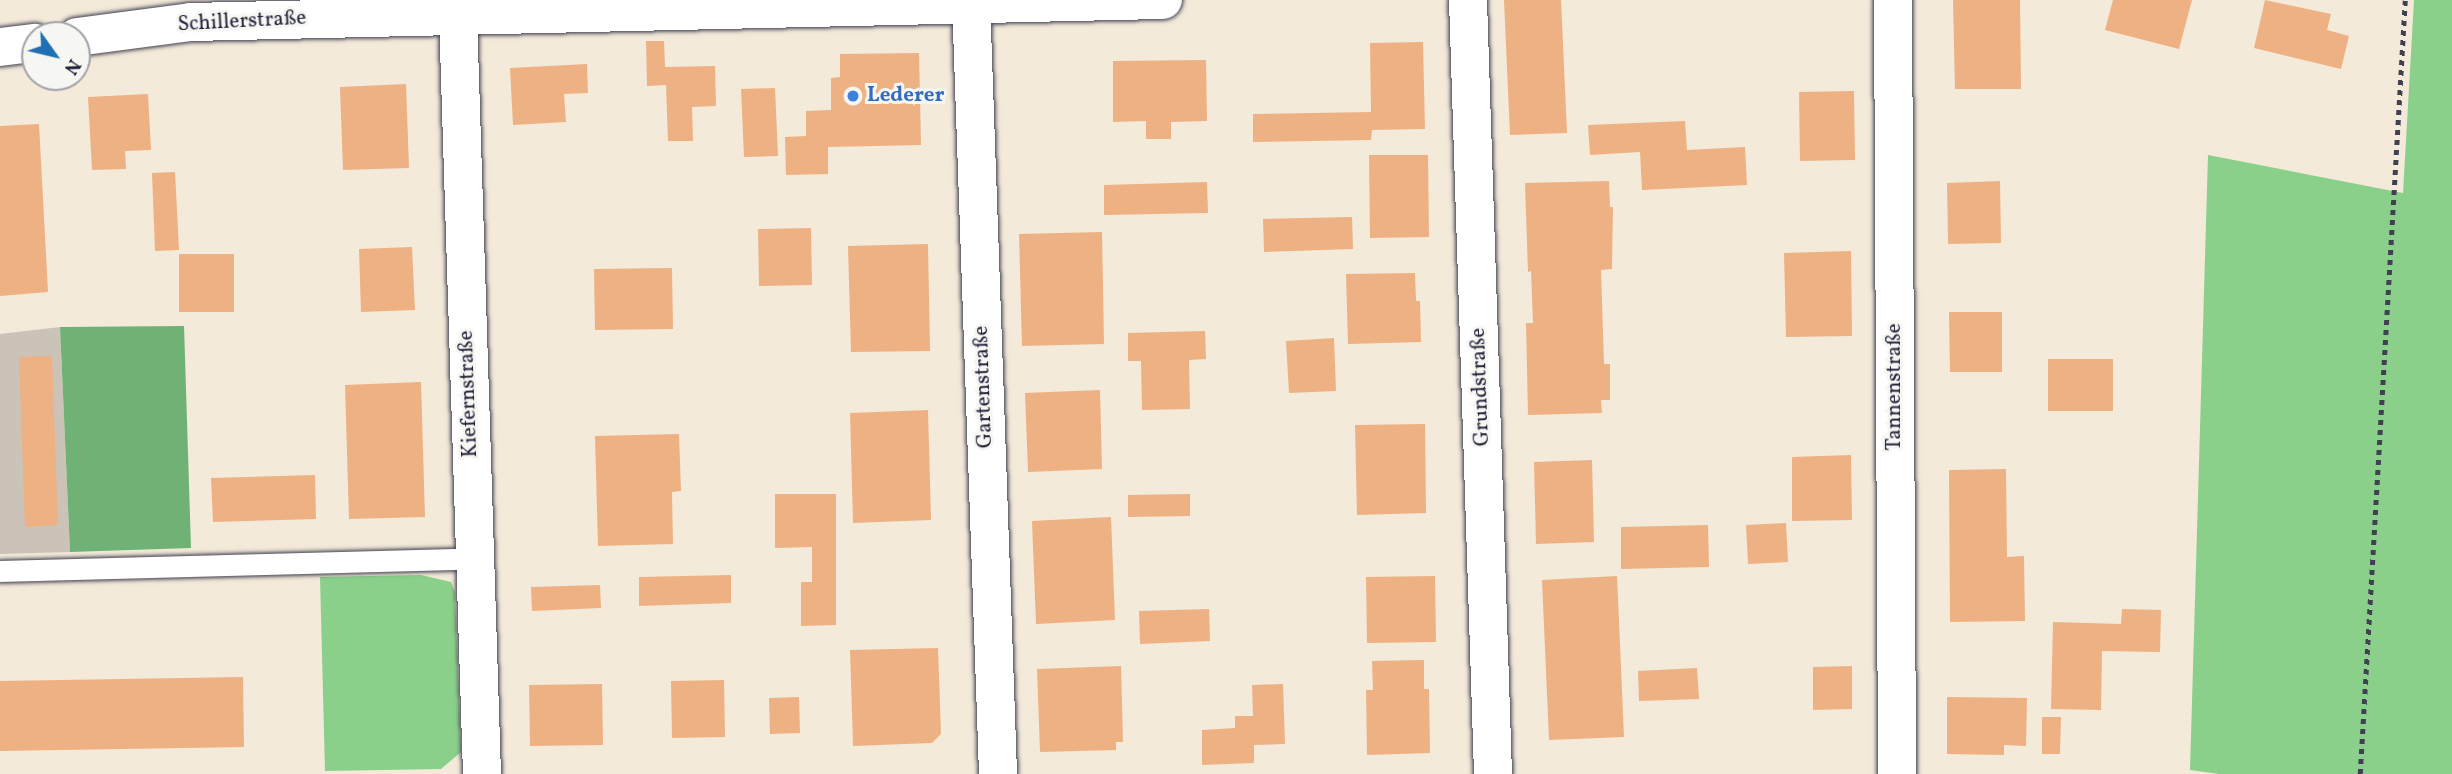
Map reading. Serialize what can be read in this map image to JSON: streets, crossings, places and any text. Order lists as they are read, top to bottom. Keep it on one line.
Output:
{"streets":{"street":["Schillerstraße","Gartenstraße","Grundstraße","Tannenstraße","Kiefernstraße"]},"crossings":[["Schillerstraße","Gartenstraße"],["Schillerstraße","Kiefernstraße"]],"places":["Lederer"],"north":"bottom right"}
